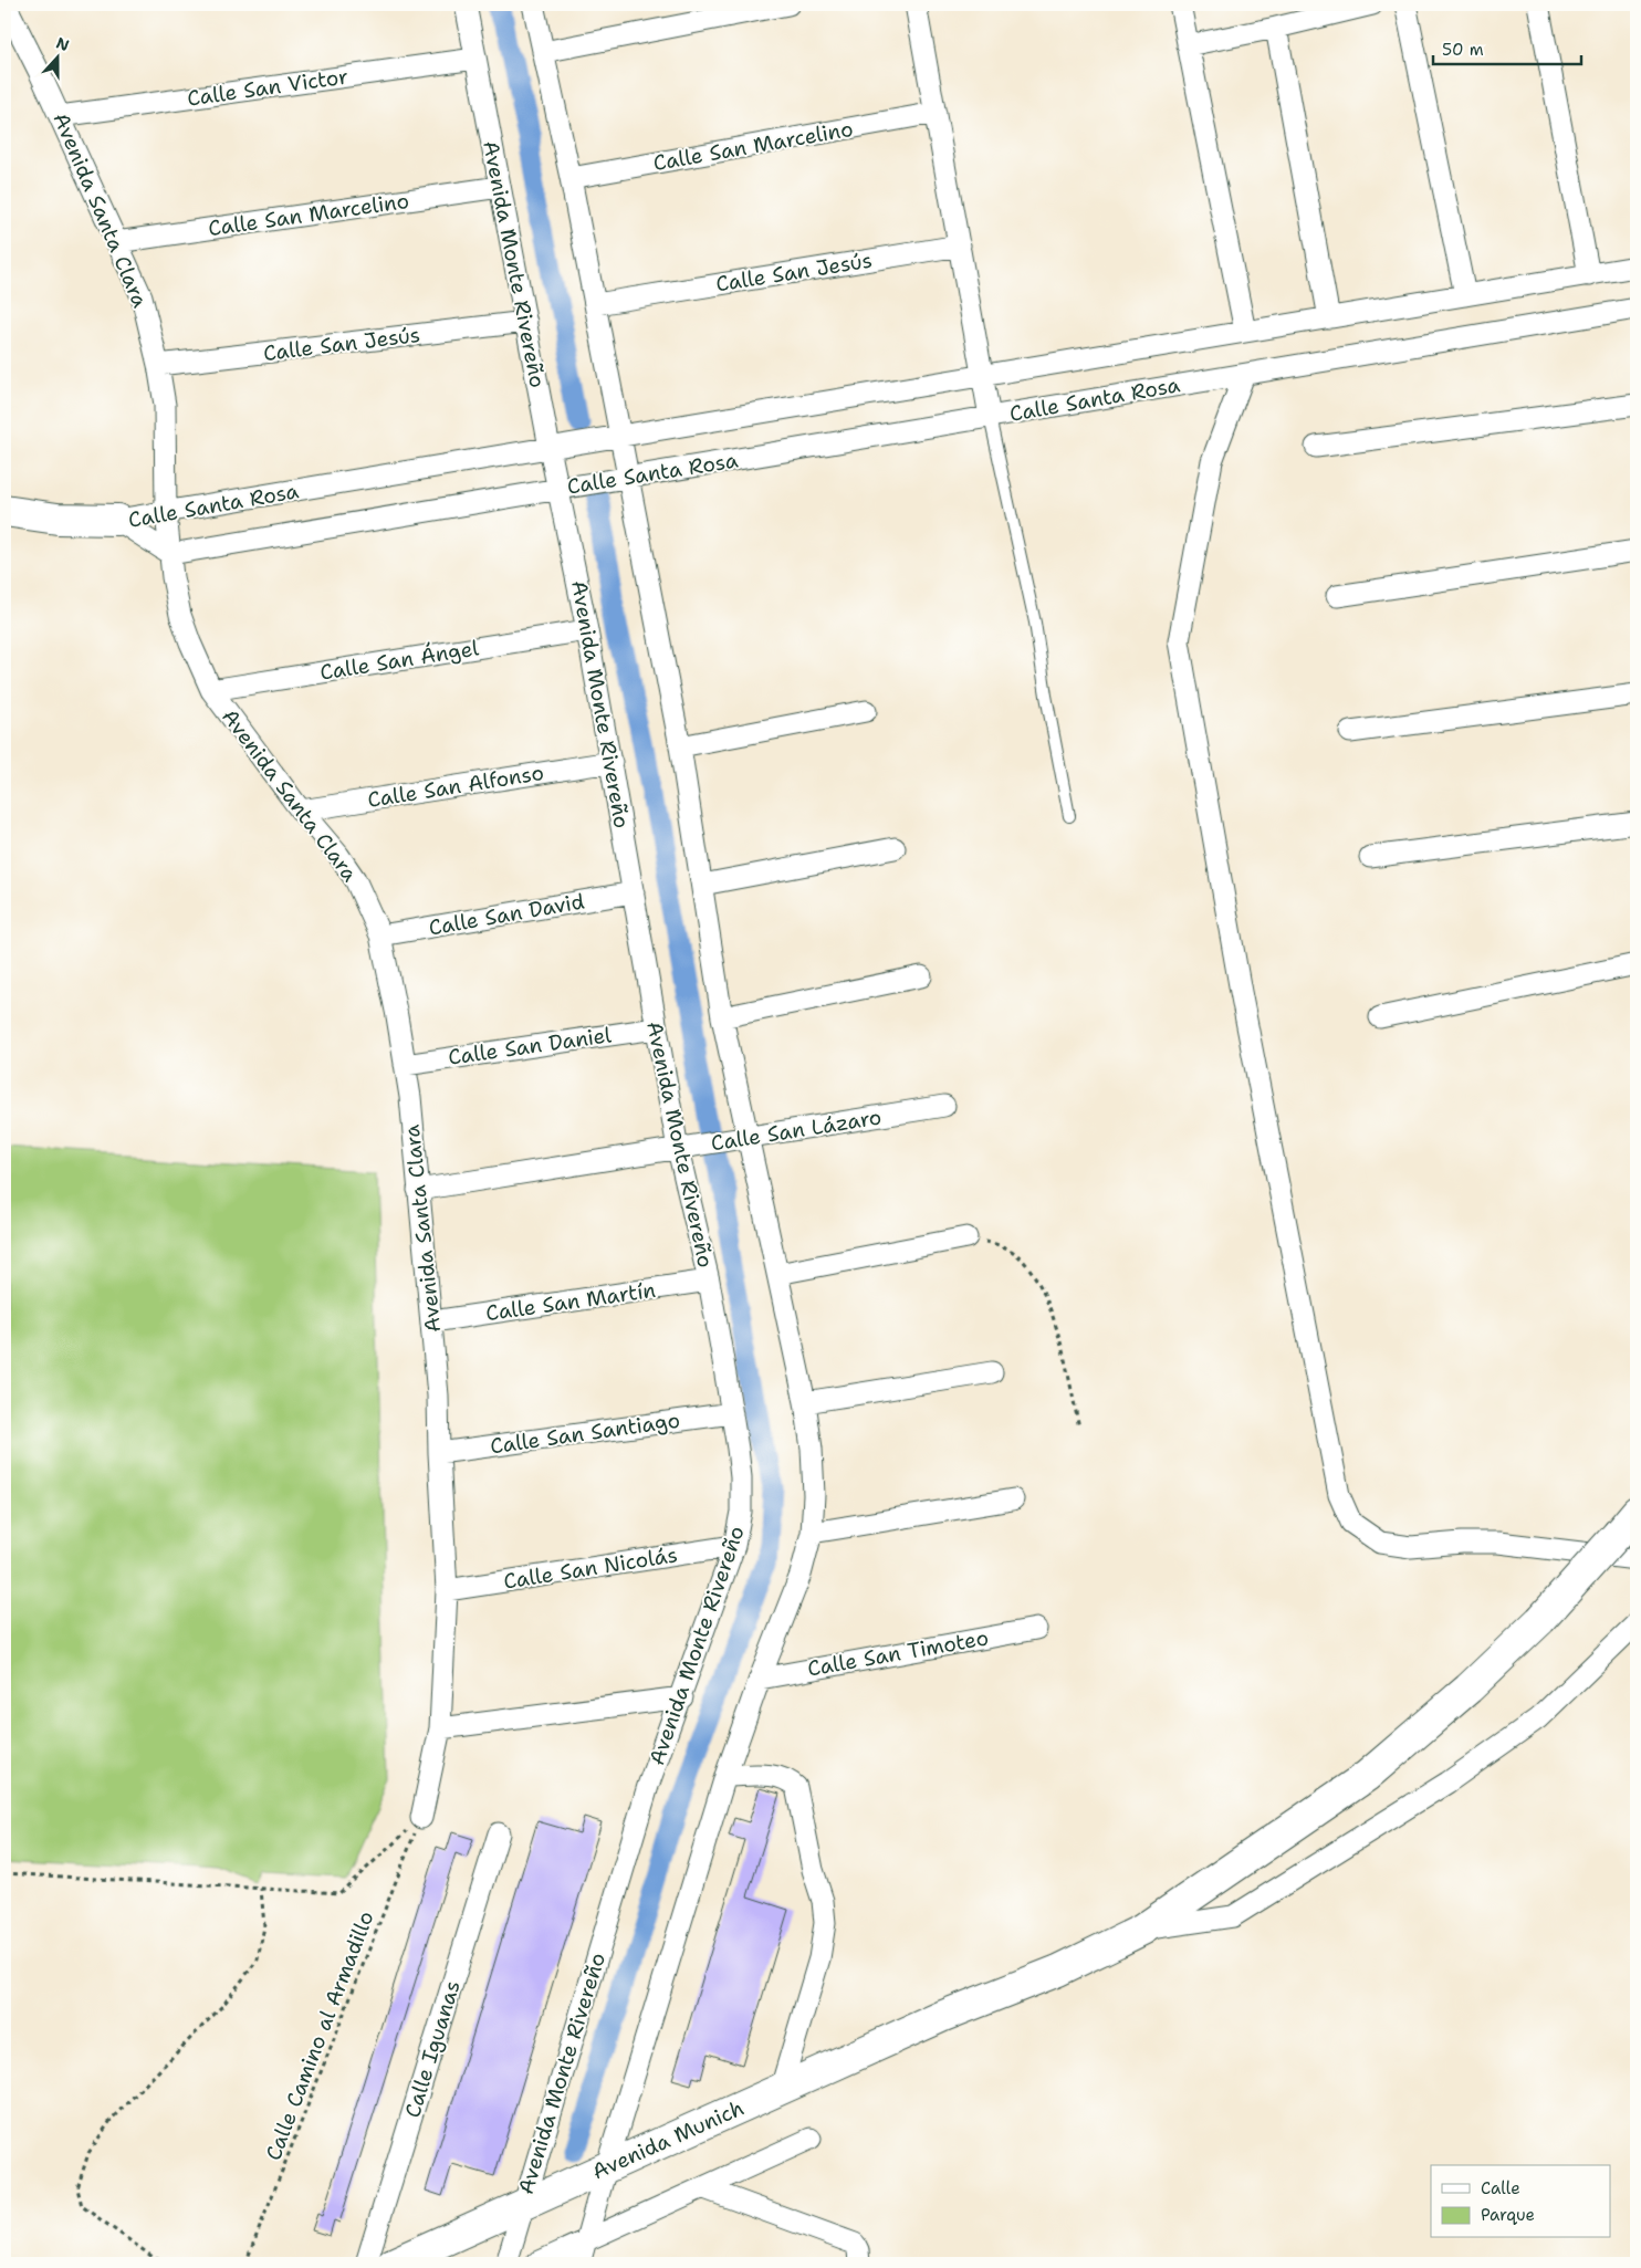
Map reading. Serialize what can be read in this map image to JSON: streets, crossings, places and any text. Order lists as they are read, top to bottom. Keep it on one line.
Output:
{"streets":{"main road":["Avenida Munich"],"street":["Calle San Victor","Calle San Marcelino","Avenida Santa Clara","Avenida Monte Rivereño","Calle San Jesús","Calle Santa Rosa","Calle San Ángel","Calle San Alfonso","Calle San David","Calle San Daniel","Calle San Lázaro","Calle San Martín","Calle San Santiago","Calle San Nicolás","Calle San Timoteo","Calle Iguanas"],"path":["Calle Camino al Armadillo"]},"crossings":[["Calle San Victor","Avenida Santa Clara"],["Calle San Victor","Avenida Monte Rivereño"],["Calle San Marcelino","Avenida Santa Clara"],["Calle San Marcelino","Avenida Monte Rivereño"],["Avenida Santa Clara","Calle San Jesús"],["Avenida Santa Clara","Calle Santa Rosa"],["Avenida Santa Clara","Calle San Ángel"],["Avenida Santa Clara","Calle San Alfonso"],["Avenida Santa Clara","Calle San David"],["Avenida Santa Clara","Calle San Daniel"],["Avenida Santa Clara","Calle San Lázaro"],["Avenida Santa Clara","Calle San Martín"],["Avenida Santa Clara","Calle San Santiago"],["Avenida Santa Clara","Calle San Nicolás"],["Avenida Santa Clara","Calle Camino al Armadillo"],["Avenida Monte Rivereño","Calle San Jesús"],["Avenida Monte Rivereño","Calle Santa Rosa"],["Avenida Monte Rivereño","Calle San Ángel"],["Avenida Monte Rivereño","Calle San Alfonso"],["Avenida Monte Rivereño","Calle San David"],["Avenida Monte Rivereño","Calle San Daniel"],["Avenida Monte Rivereño","Calle San Lázaro"],["Avenida Monte Rivereño","Calle San Martín"],["Avenida Monte Rivereño","Calle San Santiago"],["Avenida Monte Rivereño","Calle San Nicolás"],["Avenida Monte Rivereño","Avenida Munich"]],"legend":["Calle","Parque"],"scale_bar":"50 m","north":"top"}
